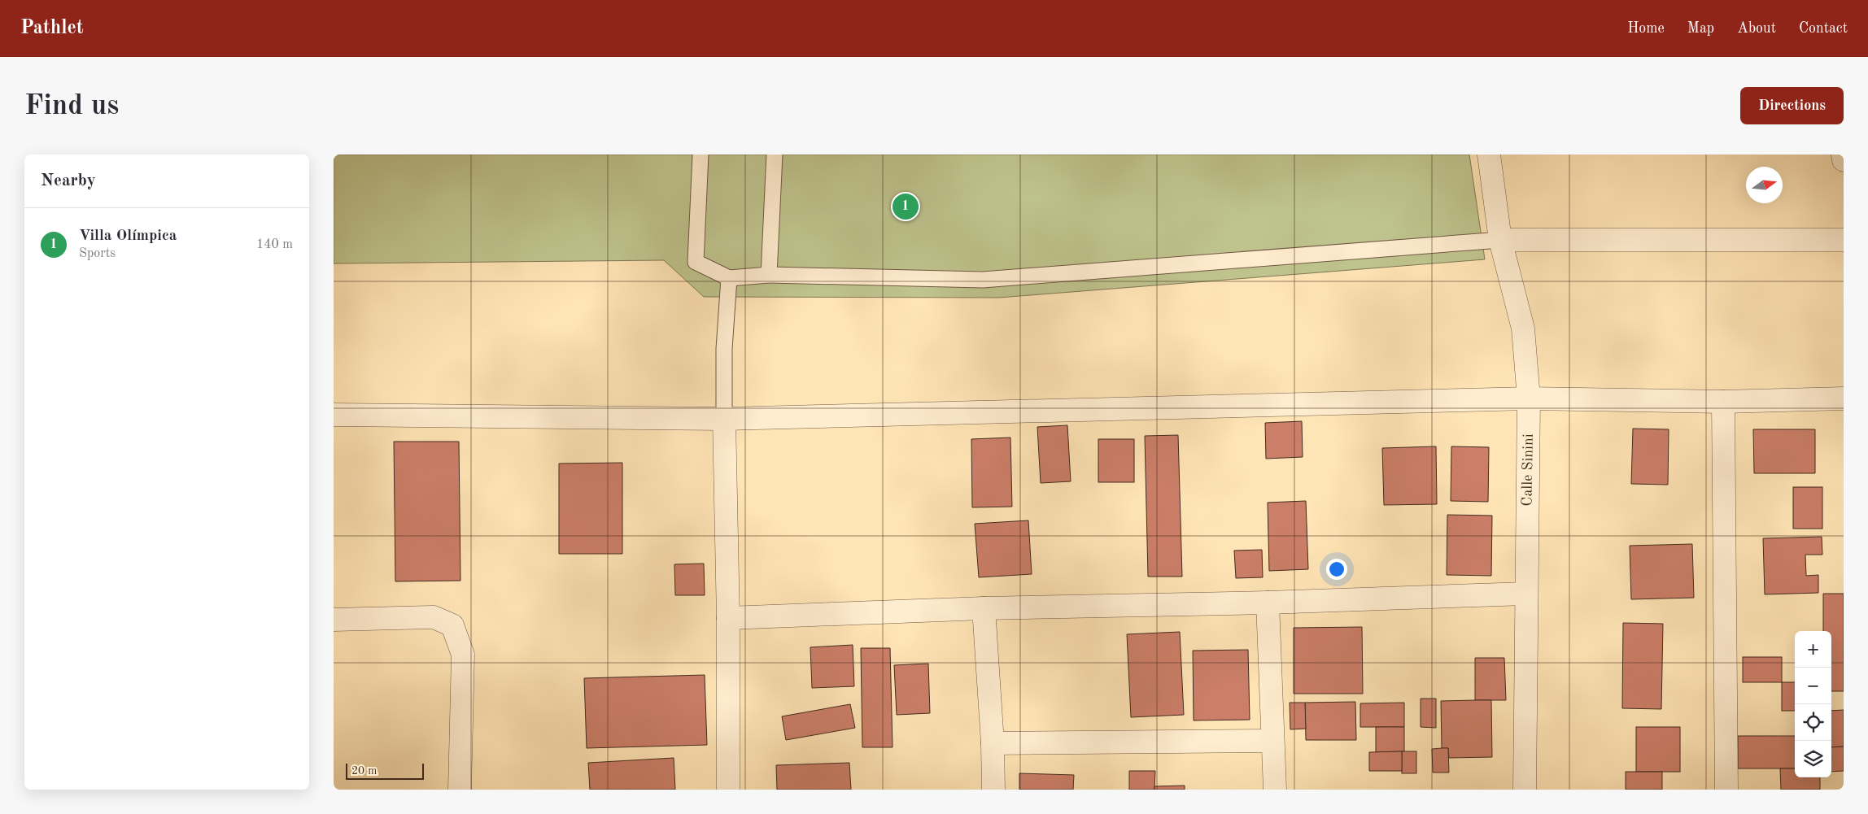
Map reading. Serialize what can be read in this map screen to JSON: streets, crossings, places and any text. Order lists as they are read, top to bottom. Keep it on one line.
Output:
{"streets":{"street":["Calle Sinini"]},"scale_bar":"20 m","north":"right","page":{"header":"Pathlet","nav":["Home","Map","About","Contact"],"buttons":"Directions","title":"Find us","heading":"Nearby","pins":"1","list":[{"mark":"1","name":"Villa Olímpica","note":"Sports","value":"140 m"}],"map_buttons":["+","−"],"scale":"20 m"}}
